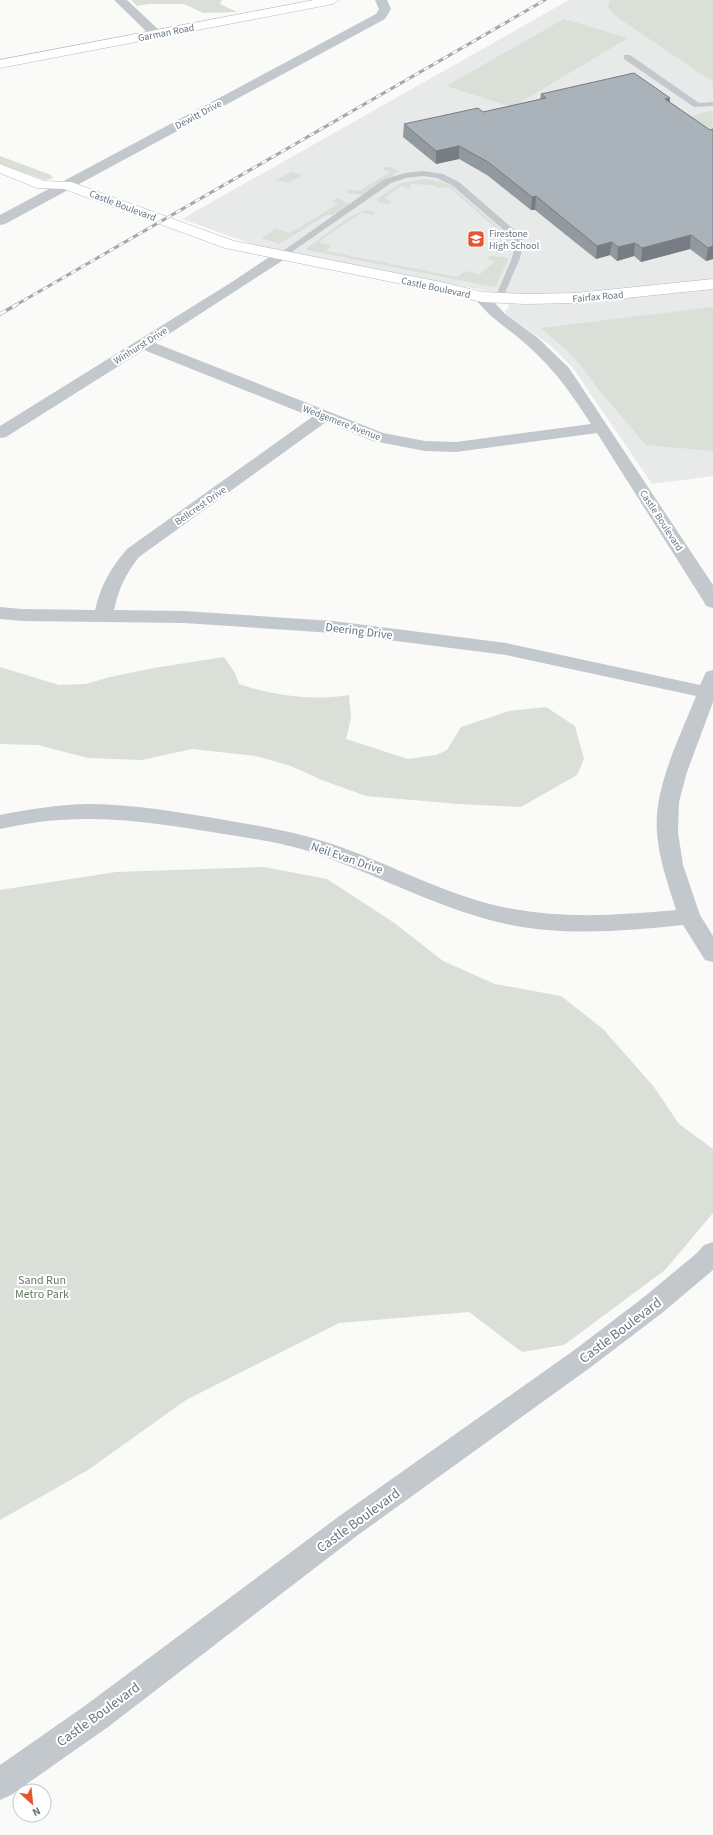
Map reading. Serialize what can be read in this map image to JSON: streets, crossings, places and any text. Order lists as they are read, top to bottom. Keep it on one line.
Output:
{"streets":{"street":["Garman Road","Dewitt Drive","Castle Boulevard","Fairfax Road","Winhurst Drive","Wedgemere Avenue","Bellcrest Drive","Deering Drive","Neil Evan Drive"]},"crossings":[["Dewitt Drive","Castle Boulevard"],["Castle Boulevard","Fairfax Road"],["Castle Boulevard","Winhurst Drive"],["Castle Boulevard","Wedgemere Avenue"],["Winhurst Drive","Wedgemere Avenue"],["Wedgemere Avenue","Bellcrest Drive"],["Bellcrest Drive","Deering Drive"]],"parks":["Sand Run Metro Park"],"places":{"school or university":["Firestone High School"]},"north":"bottom right"}
